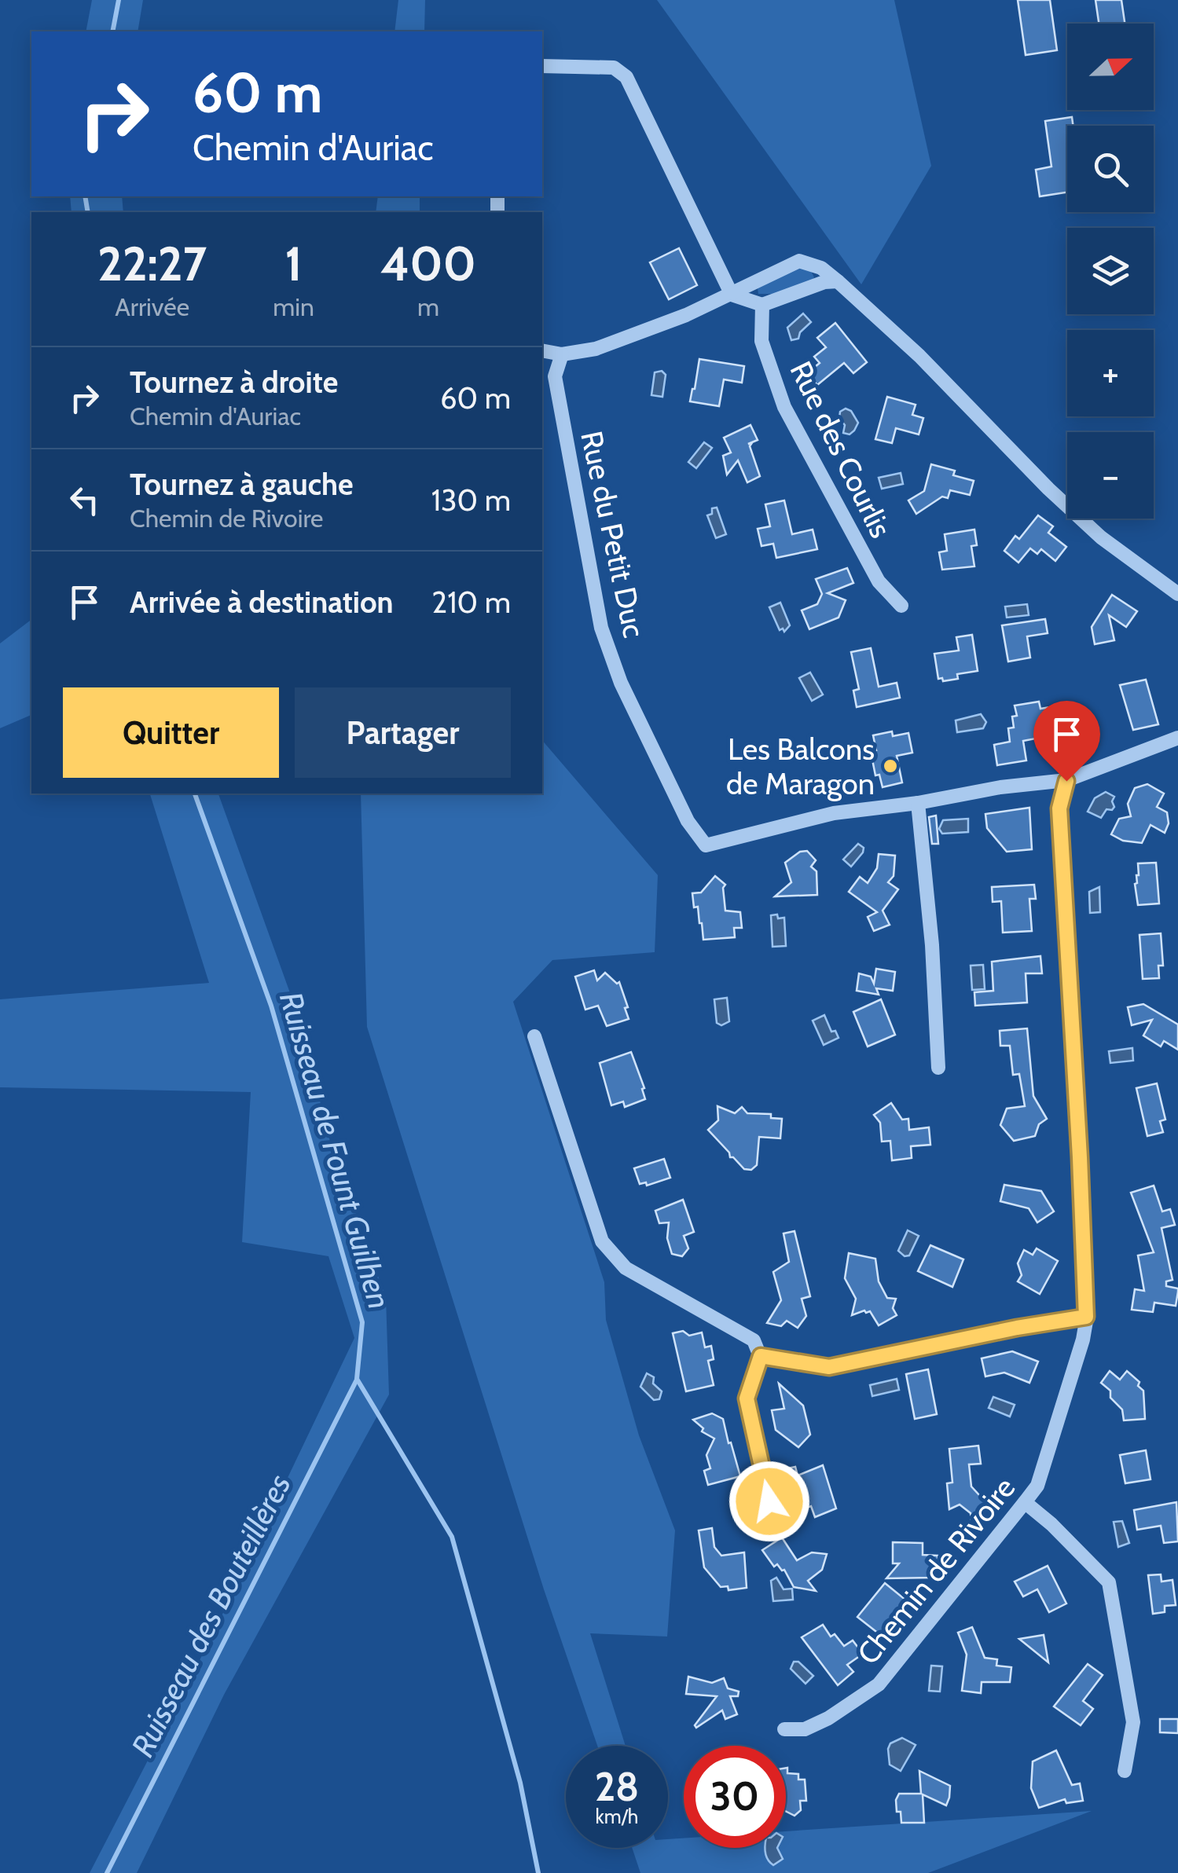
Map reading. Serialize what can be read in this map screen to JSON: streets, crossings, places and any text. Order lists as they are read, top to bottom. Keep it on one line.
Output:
{"streets":{"street":["Rue des Courlis","Rue du Petit Duc","Chemin de Rivoire"]},"water":["Ruisseau de Fount Guilhen","Ruisseau des Bouteillères"],"places":["Les Balcons de Maragon"],"north":"right","page":{"map_buttons":["+","−"],"turn":["60 m","Chemin d'Auriac"],"eta":["22:27","Arrivée","1","min","400","m"],"list":[{"name":"Tournez à droite","note":"Chemin d'Auriac","value":"60 m"},{"name":"Tournez à gauche","note":"Chemin de Rivoire","value":"130 m"},{"name":"Arrivée à destination","value":"210 m"}],"buttons":["Quitter","Partager"],"speed":"28 km/h","limit":"30"}}
